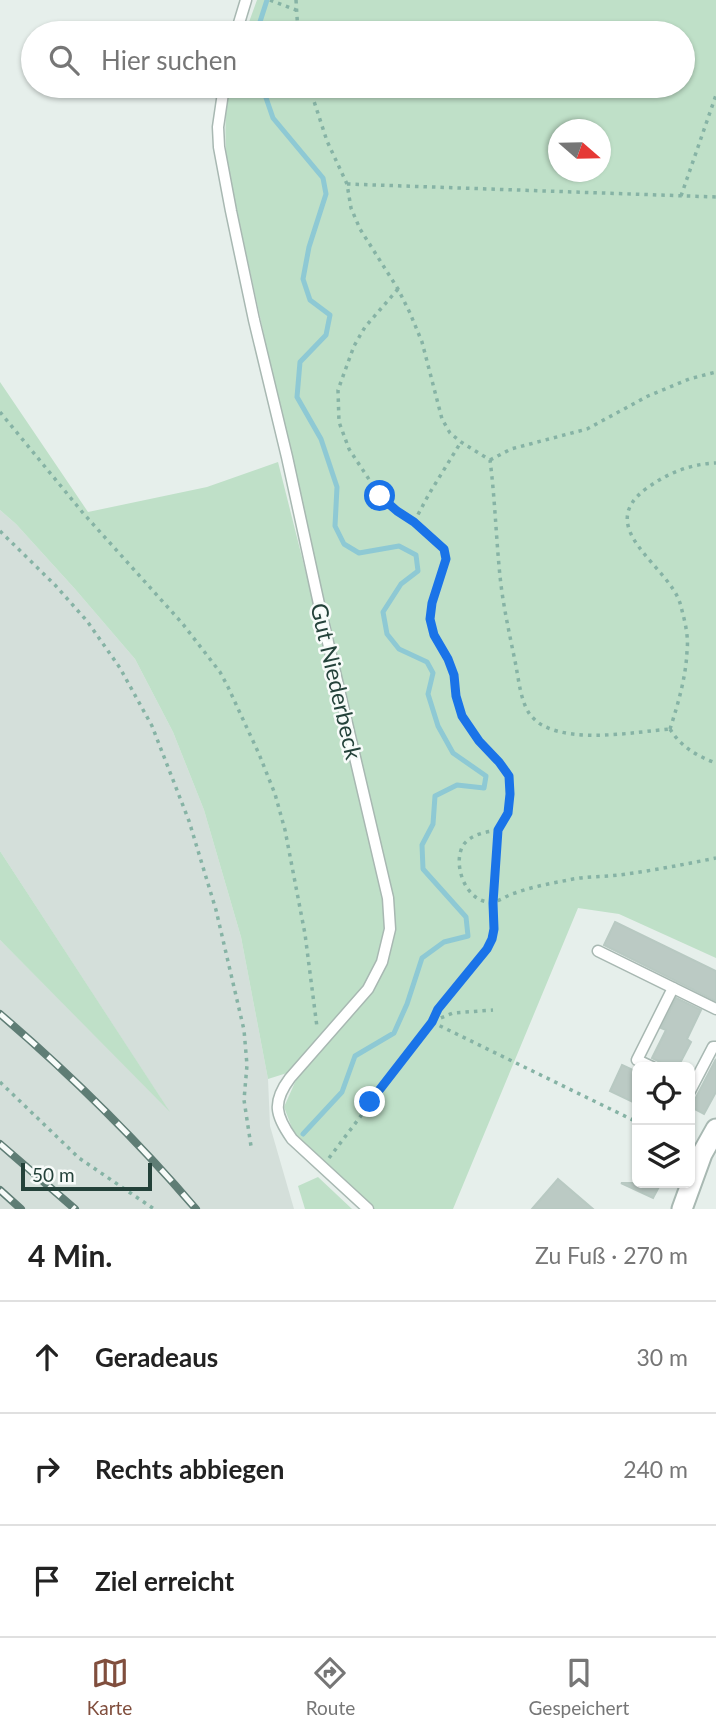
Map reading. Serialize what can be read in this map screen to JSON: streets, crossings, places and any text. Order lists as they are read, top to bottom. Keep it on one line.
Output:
{"streets":{"lane":["Gut Niederbeck"]},"scale_bar":"50 m","north":"right","page":{"search":"Hier suchen","scale":"50 m","heading":["4 Min.","Zu Fuß · 270 m"],"list":[["Geradeaus","30 m"],["Rechts abbiegen","240 m"],"Ziel erreicht"],"nav":["Karte","Route","Gespeichert"]}}
